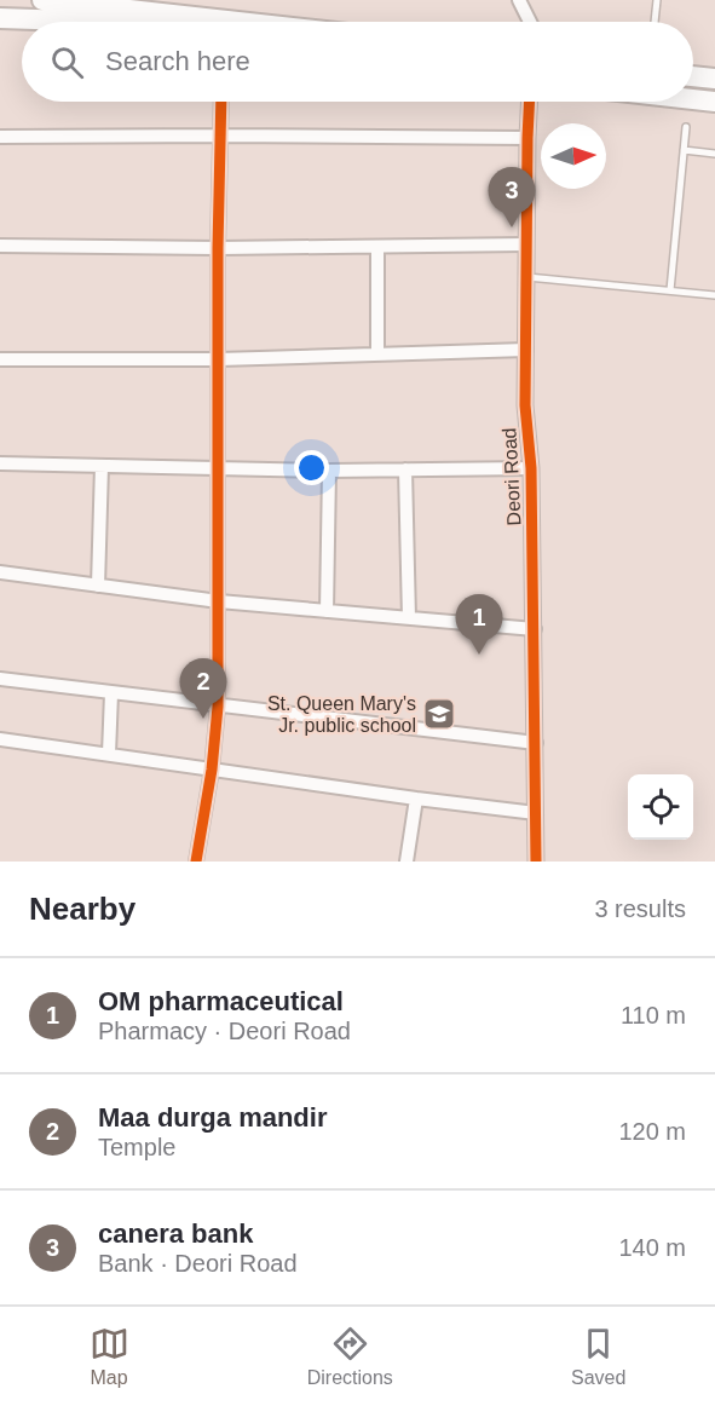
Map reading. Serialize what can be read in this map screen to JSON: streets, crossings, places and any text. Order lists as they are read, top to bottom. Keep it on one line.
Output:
{"streets":{"street":["Deori Road"]},"places":{"school or university":["St. Queen Mary's Jr. public school"]},"north":"right","page":{"search":"Search here","pins":["3","1","2"],"heading":["Nearby","3 results"],"list":[{"mark":"1","name":"OM pharmaceutical","note":"Pharmacy · Deori Road","value":"110 m"},{"mark":"2","name":"Maa durga mandir","note":"Temple","value":"120 m"},{"mark":"3","name":"canera bank","note":"Bank · Deori Road","value":"140 m"}],"nav":["Map","Directions","Saved"]}}
